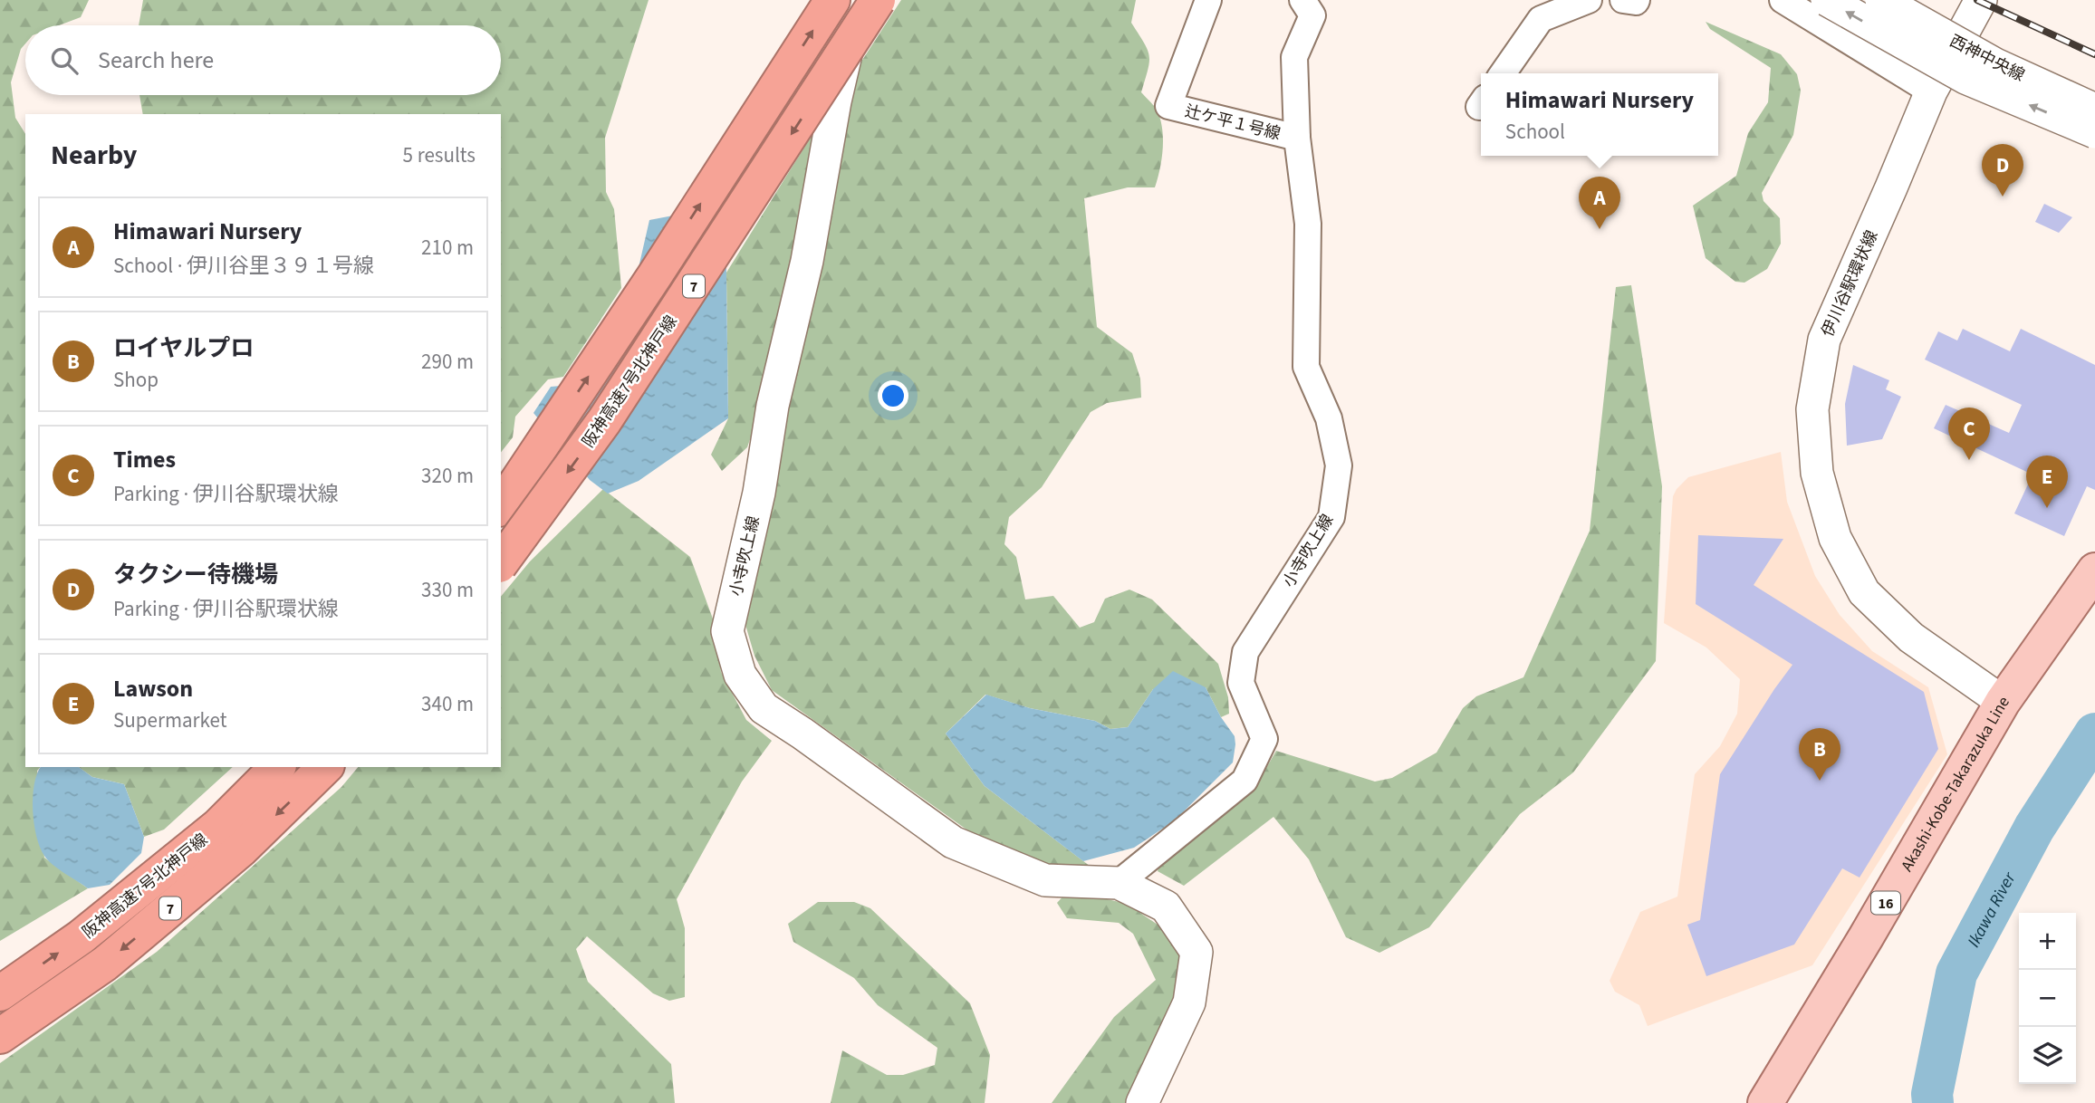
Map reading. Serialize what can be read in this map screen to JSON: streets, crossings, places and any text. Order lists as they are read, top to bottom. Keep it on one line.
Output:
{"streets":{"highway":["7","阪神高速7号北神戸線"],"main road":["Akashi-Kobe-Takarazuka Line","16"],"street":["西神中央線","辻ケ平１号線","伊川谷駅環状線","小寺吹上線"]},"crossings":[["辻ケ平１号線","小寺吹上線"],["伊川谷駅環状線","Akashi-Kobe-Takarazuka Line"]],"water":["Ikawa River"],"page":{"search":"Search here","popup":["Himawari Nursery","School"],"heading":["Nearby","5 results"],"pins":["D","A","C","E","B"],"list":[{"mark":"A","name":"Himawari Nursery","note":"School · 伊川谷里３９１号線","value":"210 m"},{"mark":"B","name":"ロイヤルプロ","note":"Shop","value":"290 m"},{"mark":"C","name":"Times","note":"Parking · 伊川谷駅環状線","value":"320 m"},{"mark":"D","name":"タクシー待機場","note":"Parking · 伊川谷駅環状線","value":"330 m"},{"mark":"E","name":"Lawson","note":"Supermarket","value":"340 m"}],"map_buttons":["+","−"]}}
